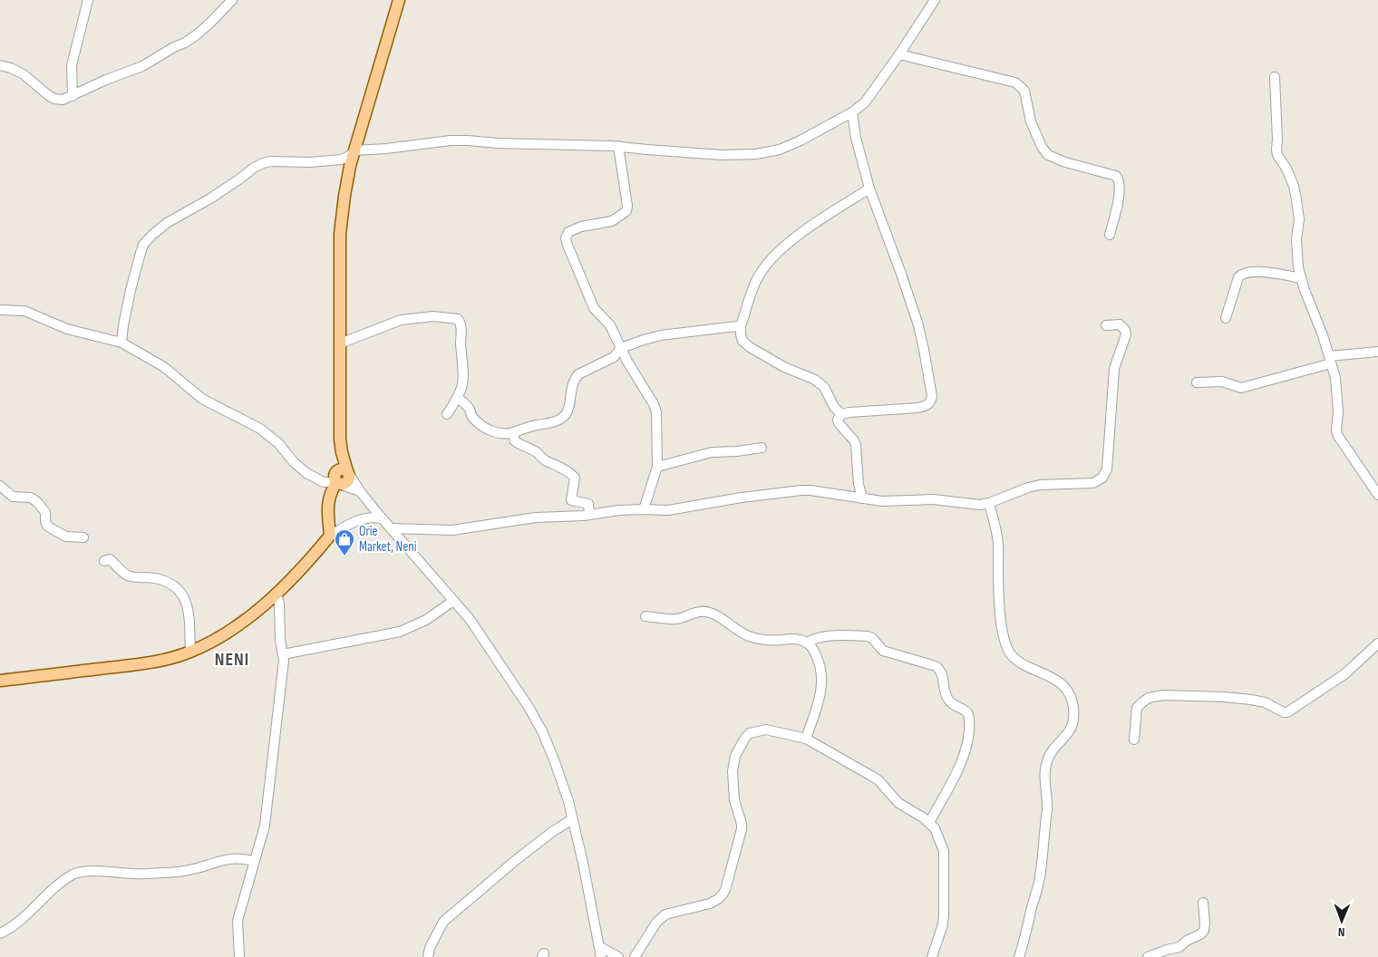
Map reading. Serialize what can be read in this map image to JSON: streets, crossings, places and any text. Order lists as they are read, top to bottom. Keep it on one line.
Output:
{"districts":["NENI"],"places":{"shop":["Orie Market, Neni"]},"north":"bottom"}
